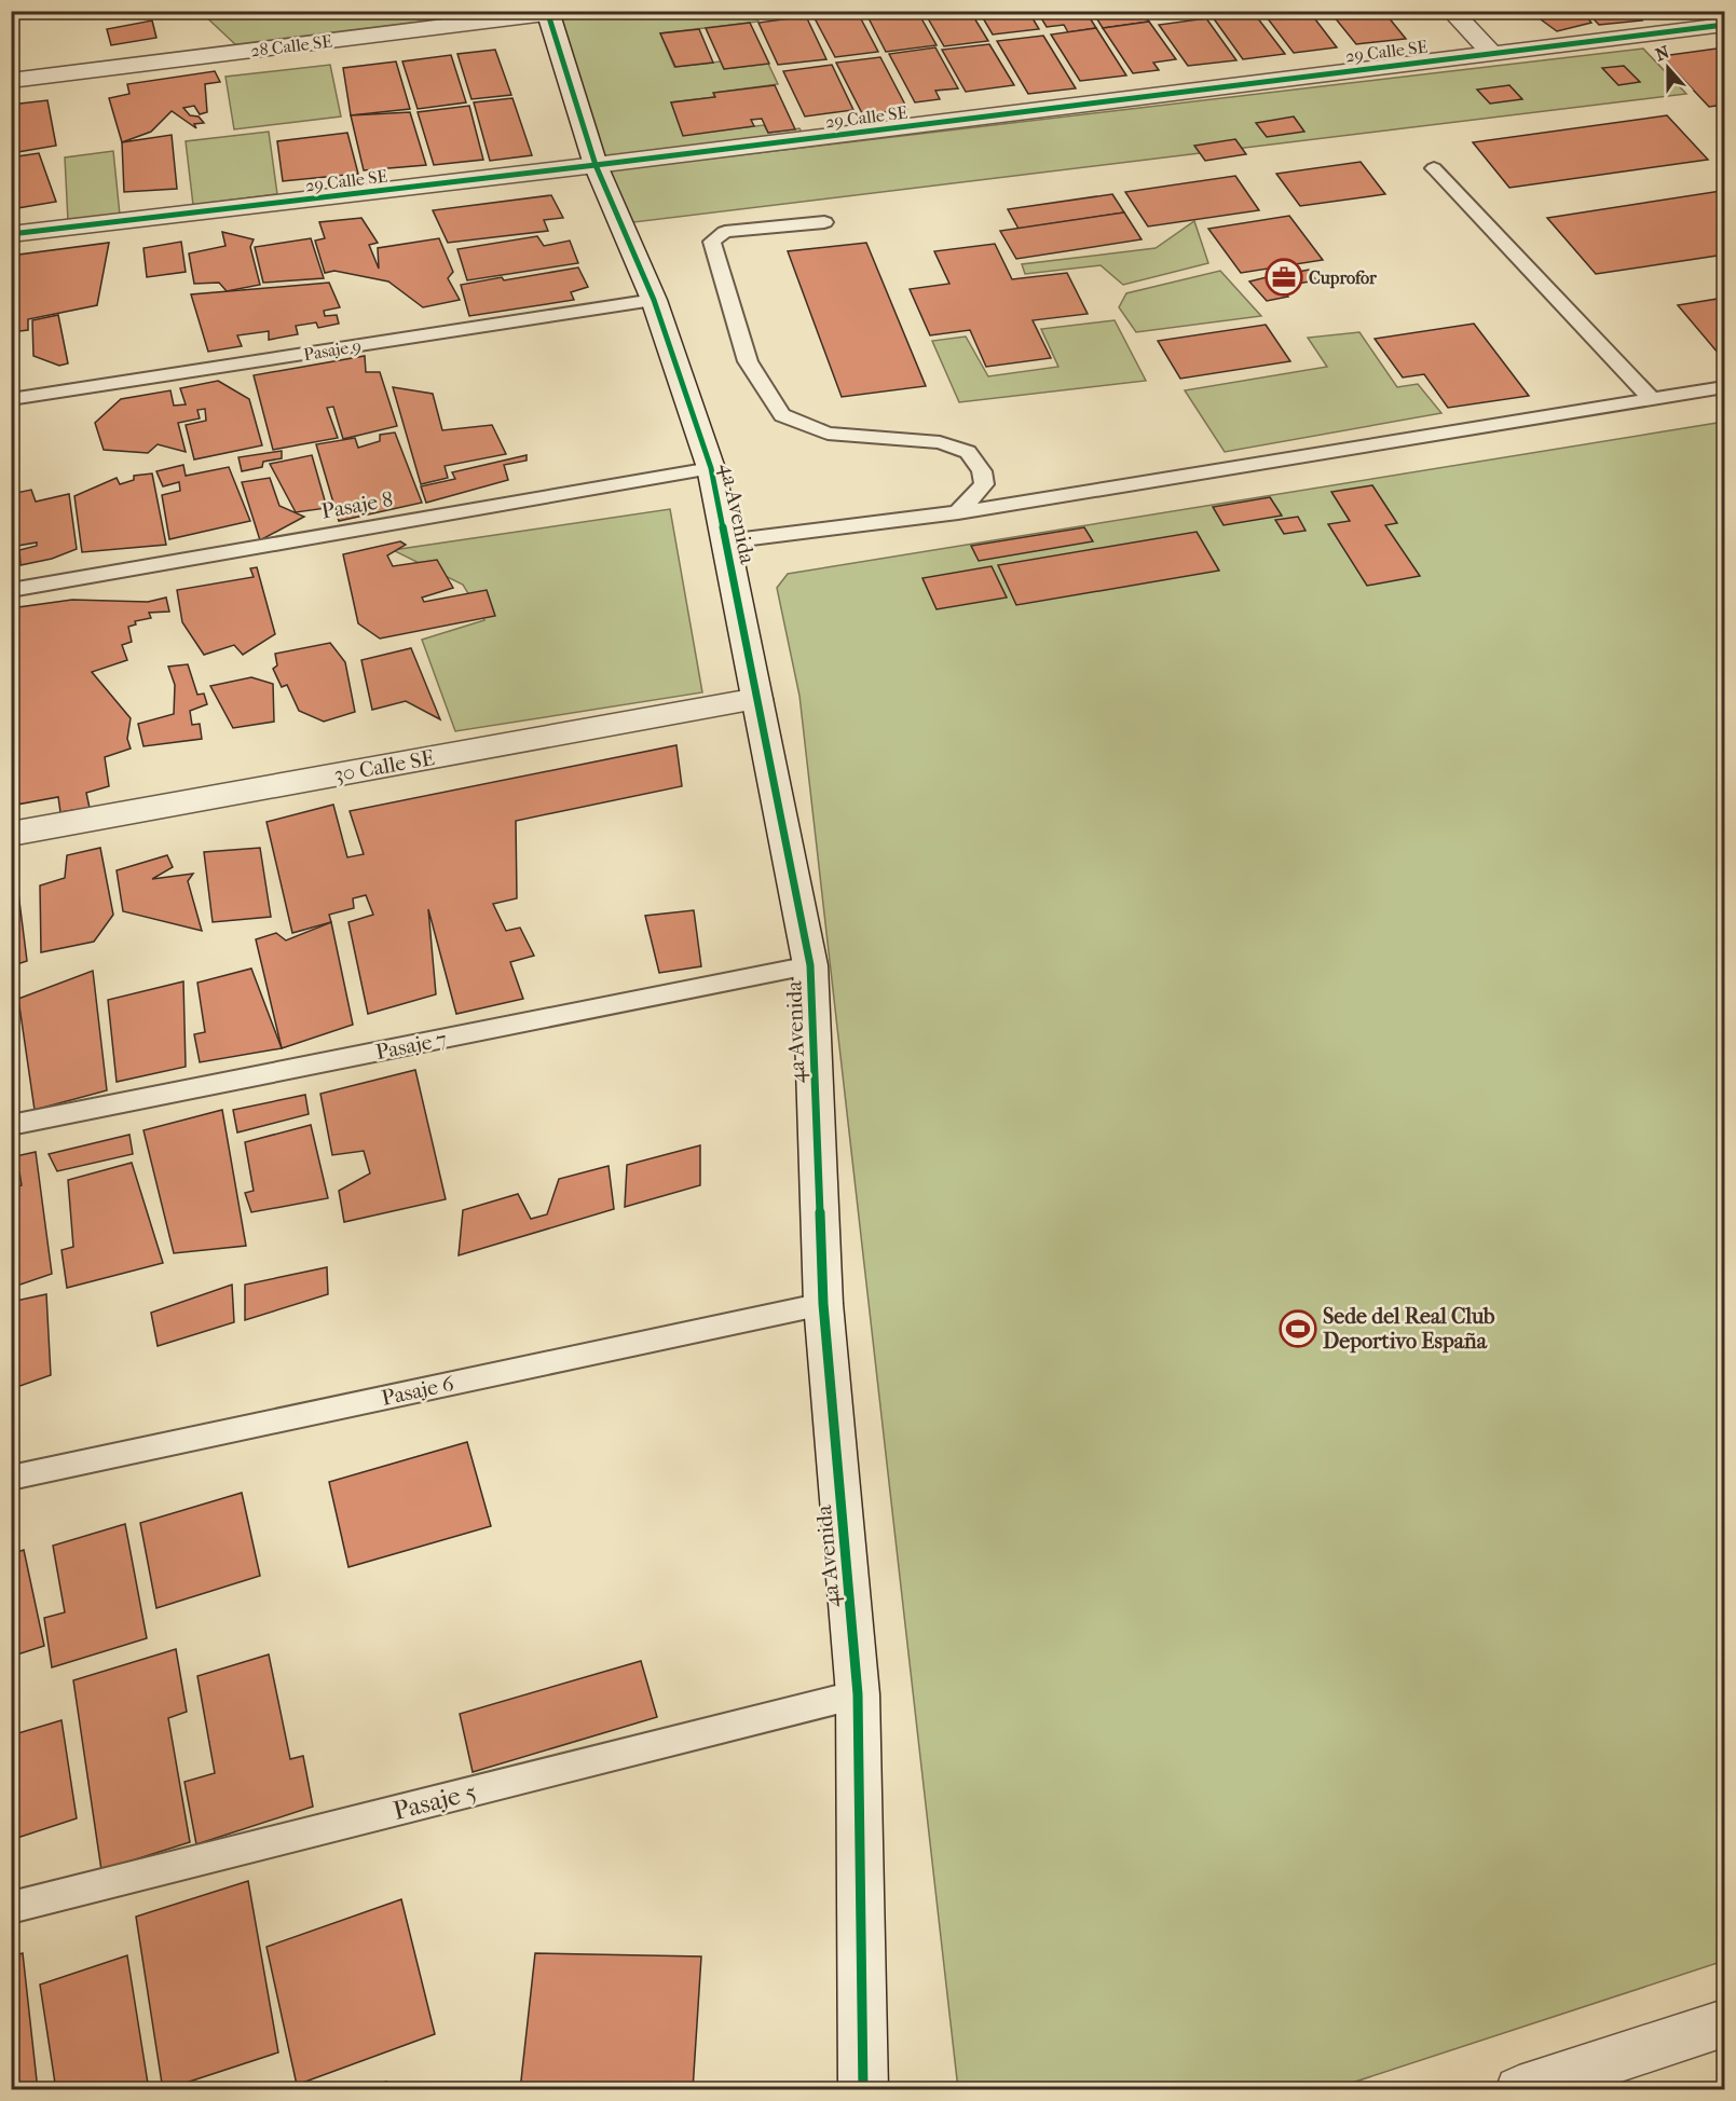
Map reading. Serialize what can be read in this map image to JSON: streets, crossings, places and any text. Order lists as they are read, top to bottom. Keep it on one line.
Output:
{"streets":{"street":["28 Calle SE","29 Calle SE","4a Avenida","30 Calle SE"],"lane":["Pasaje 9","Pasaje 8","Pasaje 7","Pasaje 6","Pasaje 5"]},"crossings":[["28 Calle SE","4a Avenida"],["29 Calle SE","4a Avenida"],["Pasaje 9","4a Avenida"],["Pasaje 8","4a Avenida"],["4a Avenida","30 Calle SE"],["4a Avenida","Pasaje 7"],["4a Avenida","Pasaje 6"],["4a Avenida","Pasaje 5"]],"places":{"office":["Cuprofor"],"sports":["Sede del Real Club Deportivo España"]},"north":"top"}
